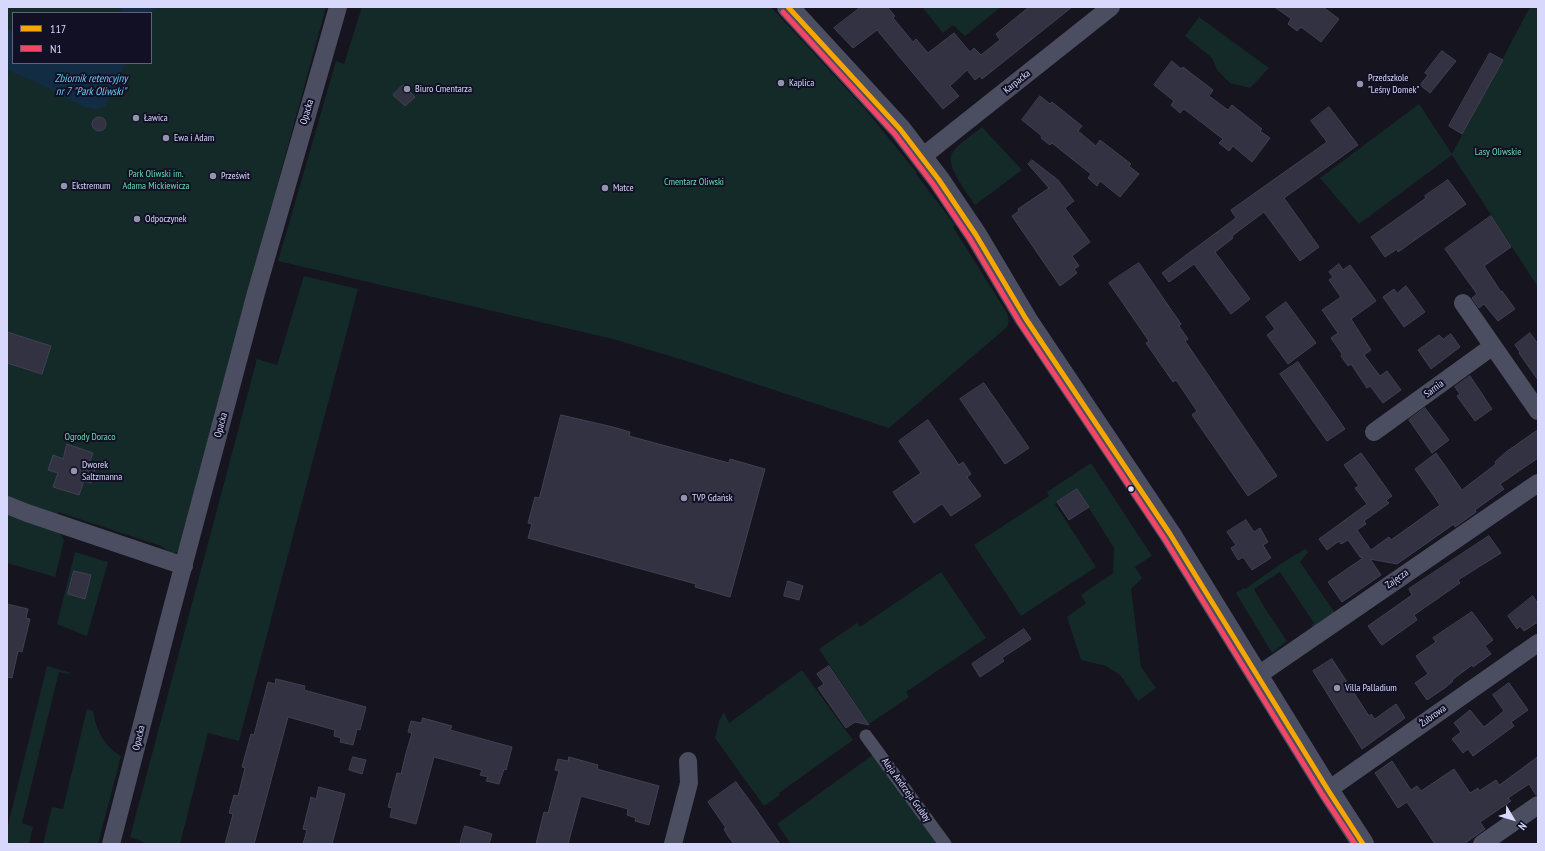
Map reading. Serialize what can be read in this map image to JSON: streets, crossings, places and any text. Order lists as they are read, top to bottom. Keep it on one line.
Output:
{"streets":{"street":["Karpacka","Opacka","Sarnia","Zajęcza","Żubrowa","Aleja Andrzeja Grubby"]},"water":["Zbiornik retencyjny nr 7 \"Park Oliwski\""],"parks":["Lasy Oliwskie","Park Oliwski im. Adama Mickiewicza","Cmentarz Oliwski","Ogrody Doraco"],"places":["Kaplica","Przedszkole \"Leśny Domek\"","Biuro Cmentarza","Ławica","Ewa i Adam","Prześwit","Ekstremum","Matce","Odpoczynek","Dworek Saltzmanna","TVP Gdańsk","Villa Palladium"],"lines":["transit line 117","transit line N1"],"legend":["117","N1"],"north":"bottom right"}
